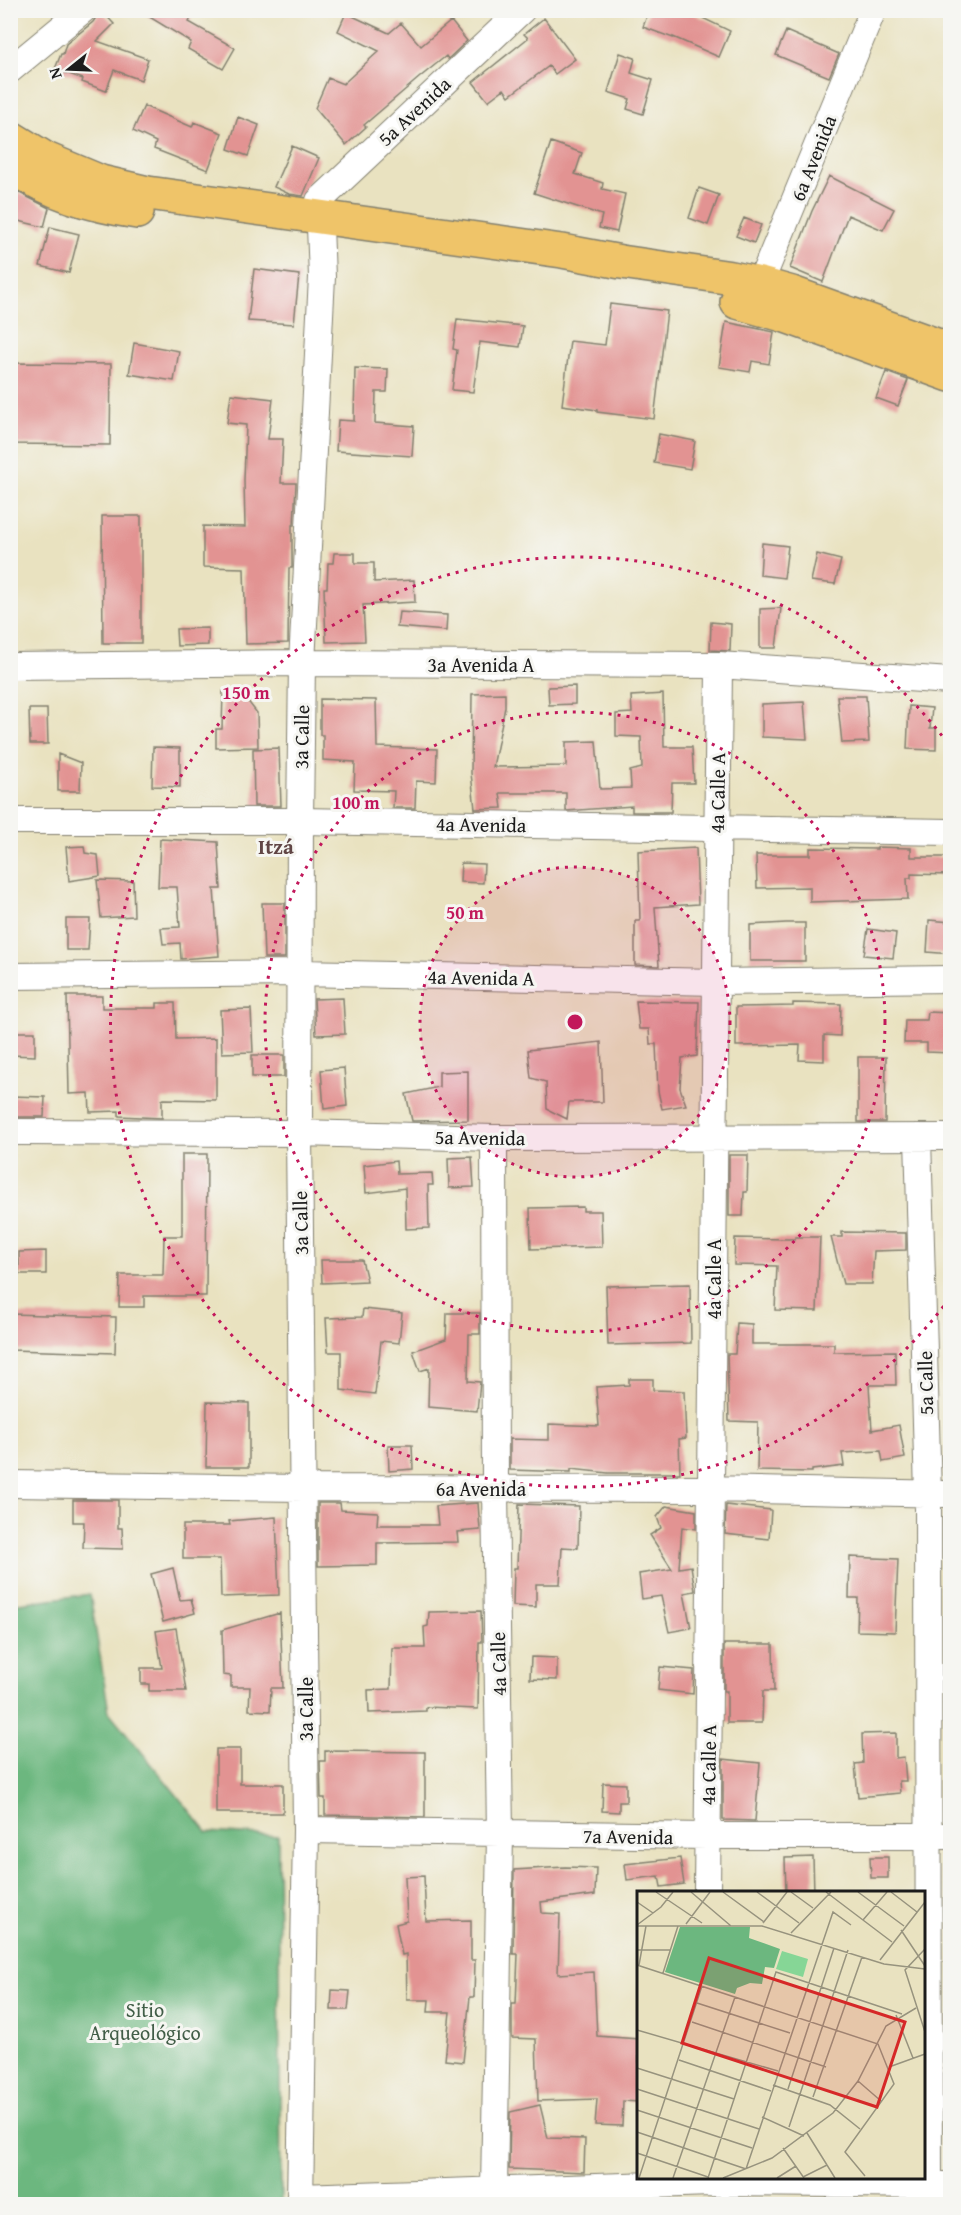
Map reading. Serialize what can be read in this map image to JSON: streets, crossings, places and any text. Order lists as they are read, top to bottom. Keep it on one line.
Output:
{"streets":{"street":["5a Avenida","6a Avenida","3a Avenida A","3a Calle","4a Calle A","4a Avenida","4a Avenida A","5a Calle","4a Calle","7a Avenida"]},"crossings":[["5a Avenida","3a Calle"],["5a Avenida","4a Calle A"],["5a Avenida","5a Calle"],["5a Avenida","4a Calle"],["6a Avenida","3a Calle"],["6a Avenida","4a Calle A"],["6a Avenida","5a Calle"],["6a Avenida","4a Calle"],["3a Avenida A","3a Calle"],["3a Avenida A","4a Calle A"],["3a Calle","4a Avenida"],["3a Calle","4a Avenida A"],["3a Calle","7a Avenida"],["4a Calle A","4a Avenida"],["4a Calle A","4a Avenida A"],["4a Calle A","7a Avenida"],["5a Calle","7a Avenida"],["4a Calle","7a Avenida"]],"districts":["Itzá"],"parks":["Sitio Arqueológico"],"north":"left","rings":["150 m","100 m","50 m"]}
